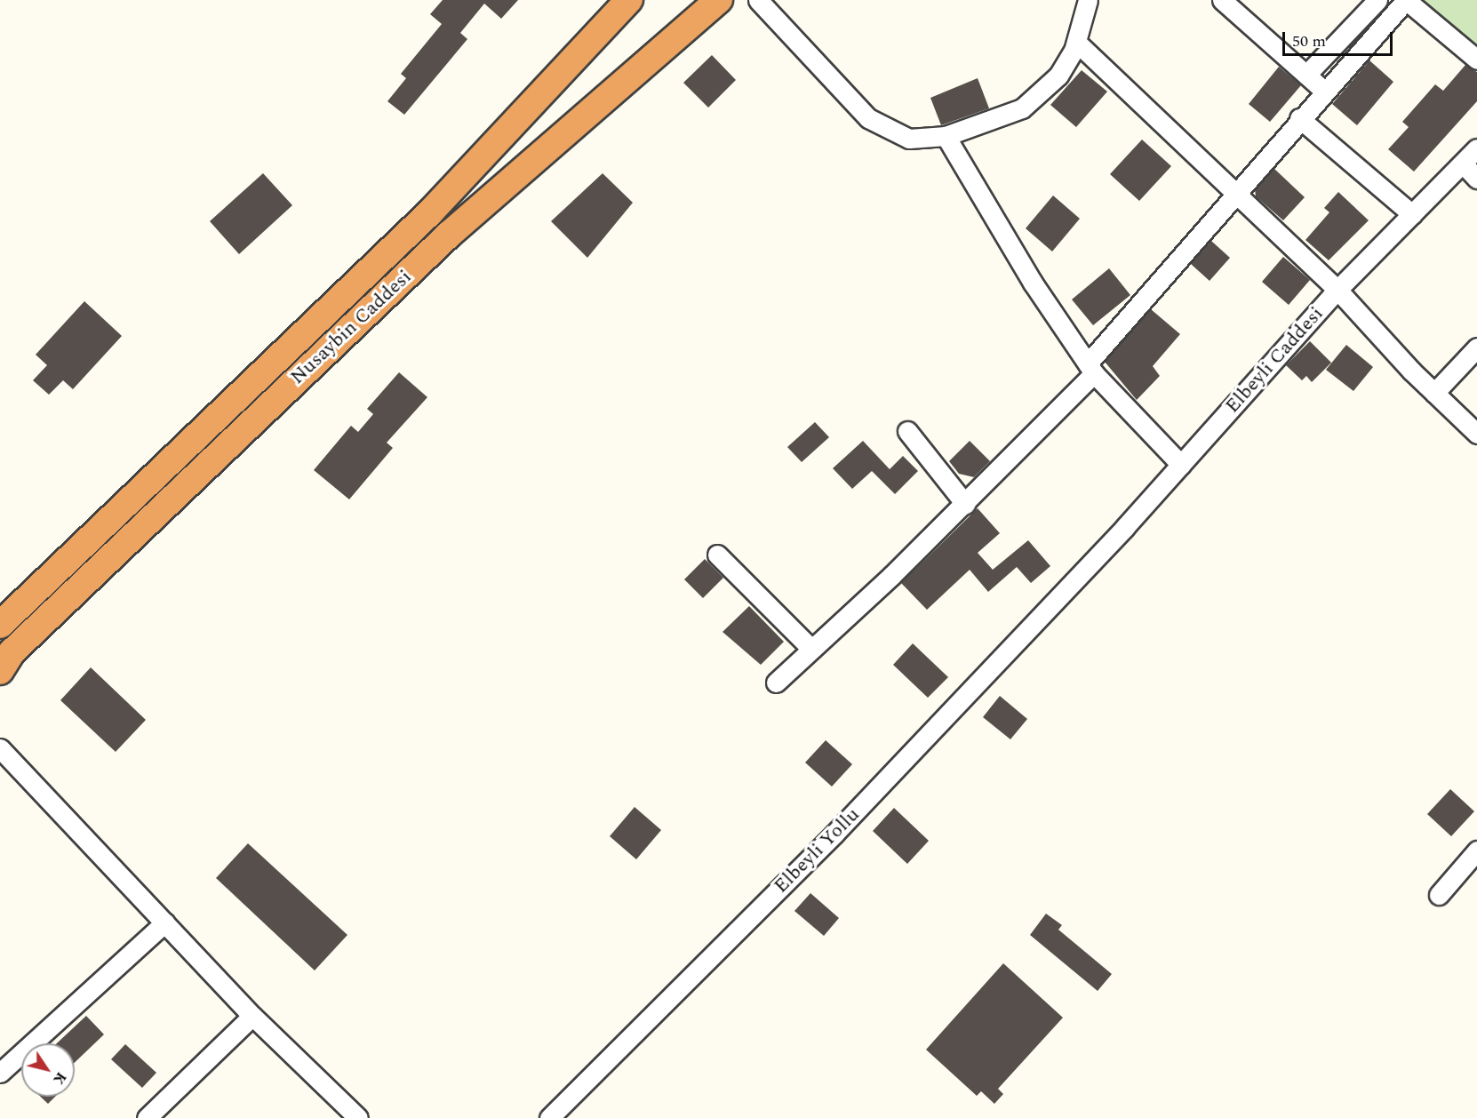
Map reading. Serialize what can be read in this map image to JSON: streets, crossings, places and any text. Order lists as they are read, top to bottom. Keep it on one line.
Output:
{"streets":{"highway":["Nusaybin Caddesi"],"street":["Elbeyli Caddesi","Elbeyli Yollu"]},"crossings":[["Elbeyli Caddesi","Elbeyli Yollu"]],"scale_bar":"50 m","north":"bottom right"}
